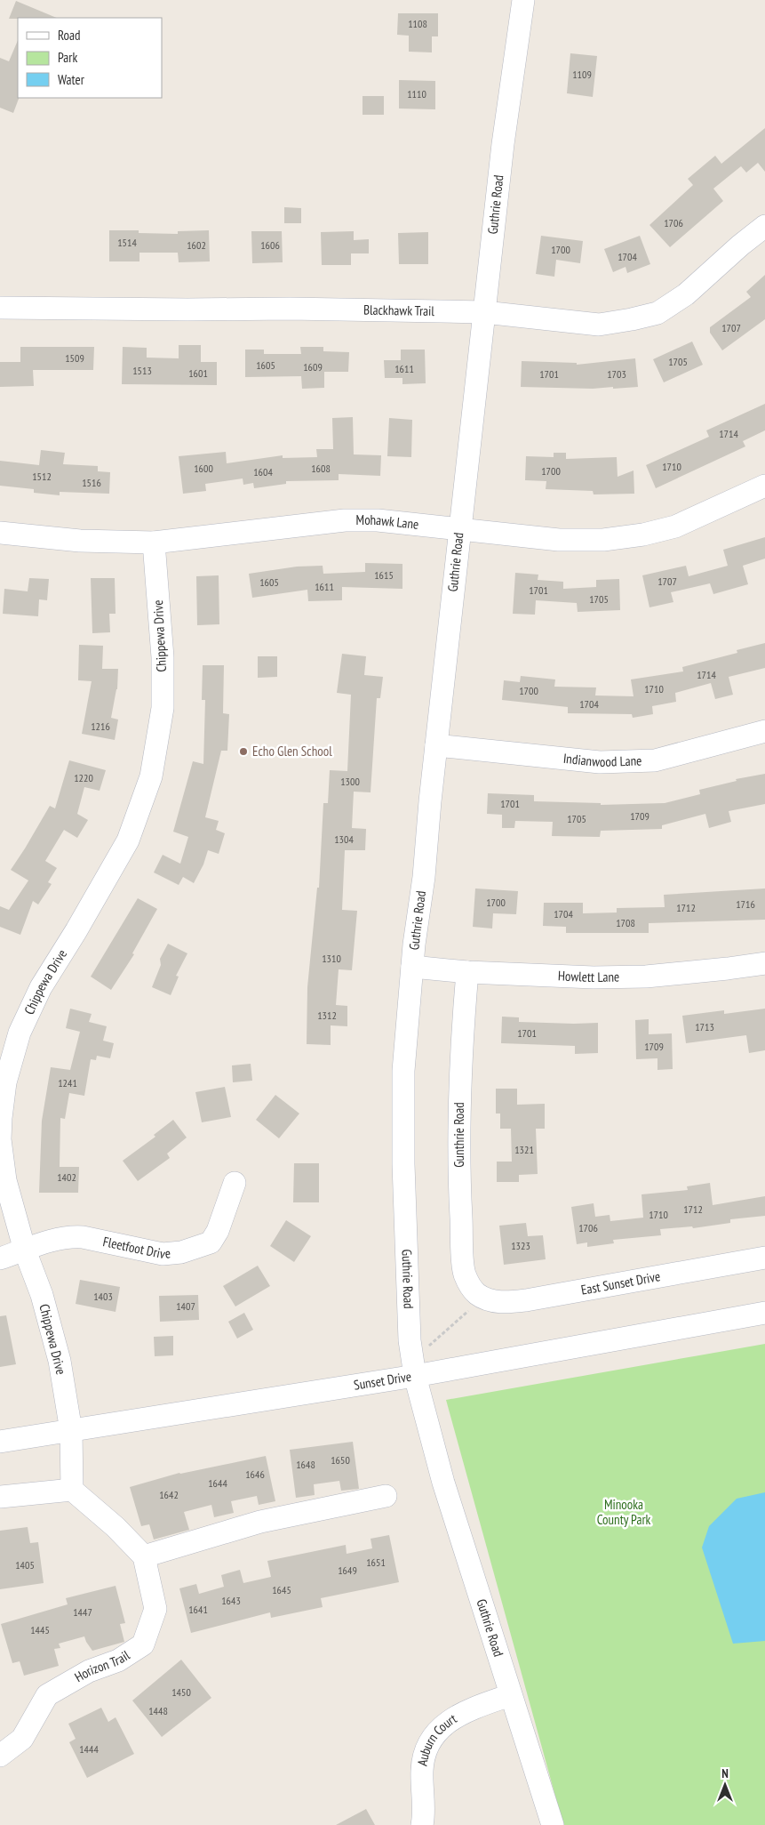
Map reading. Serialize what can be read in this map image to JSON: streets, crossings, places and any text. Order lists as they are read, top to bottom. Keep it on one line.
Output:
{"streets":{"street":["Guthrie Road","Blackhawk Trail","Mohawk Lane","Chippewa Drive","Indianwood Lane","Howlett Lane","Gunthrie Road","Fleetfoot Drive","East Sunset Drive","Sunset Drive","Horizon Trail","Auburn Court"]},"crossings":[["Guthrie Road","Blackhawk Trail"],["Guthrie Road","Mohawk Lane"],["Guthrie Road","Indianwood Lane"],["Guthrie Road","Howlett Lane"],["Guthrie Road","Sunset Drive"],["Guthrie Road","Auburn Court"],["Mohawk Lane","Chippewa Drive"],["Chippewa Drive","Fleetfoot Drive"],["Chippewa Drive","Sunset Drive"],["Howlett Lane","Gunthrie Road"],["Gunthrie Road","East Sunset Drive"]],"parks":["Minooka County Park"],"places":["Echo Glen School"],"house_numbers":["1108","1109","1110","1706","1514","1602","1606","1700","1704","1707","1509","1705","1605","1609","1611","1513","1601","1701","1703","1714","1710","1600","1608","1700","1604","1512","1516","1615","1707","1605","1611","1701","1705","1714","1710","1700","1704","1216","1220","1300","1701","1709","1705","1304","1700","1716","1712","1704","1708","1310","1312","1713","1701","1709","1241","1321","1402","1712","1710","1706","1323","1403","1407","1650","1648","1646","1644","1642","1651","1405","1649","1645","1643","1641","1447","1445","1450","1448","1444"],"legend":["Road","Park","Water"],"north":"top"}
